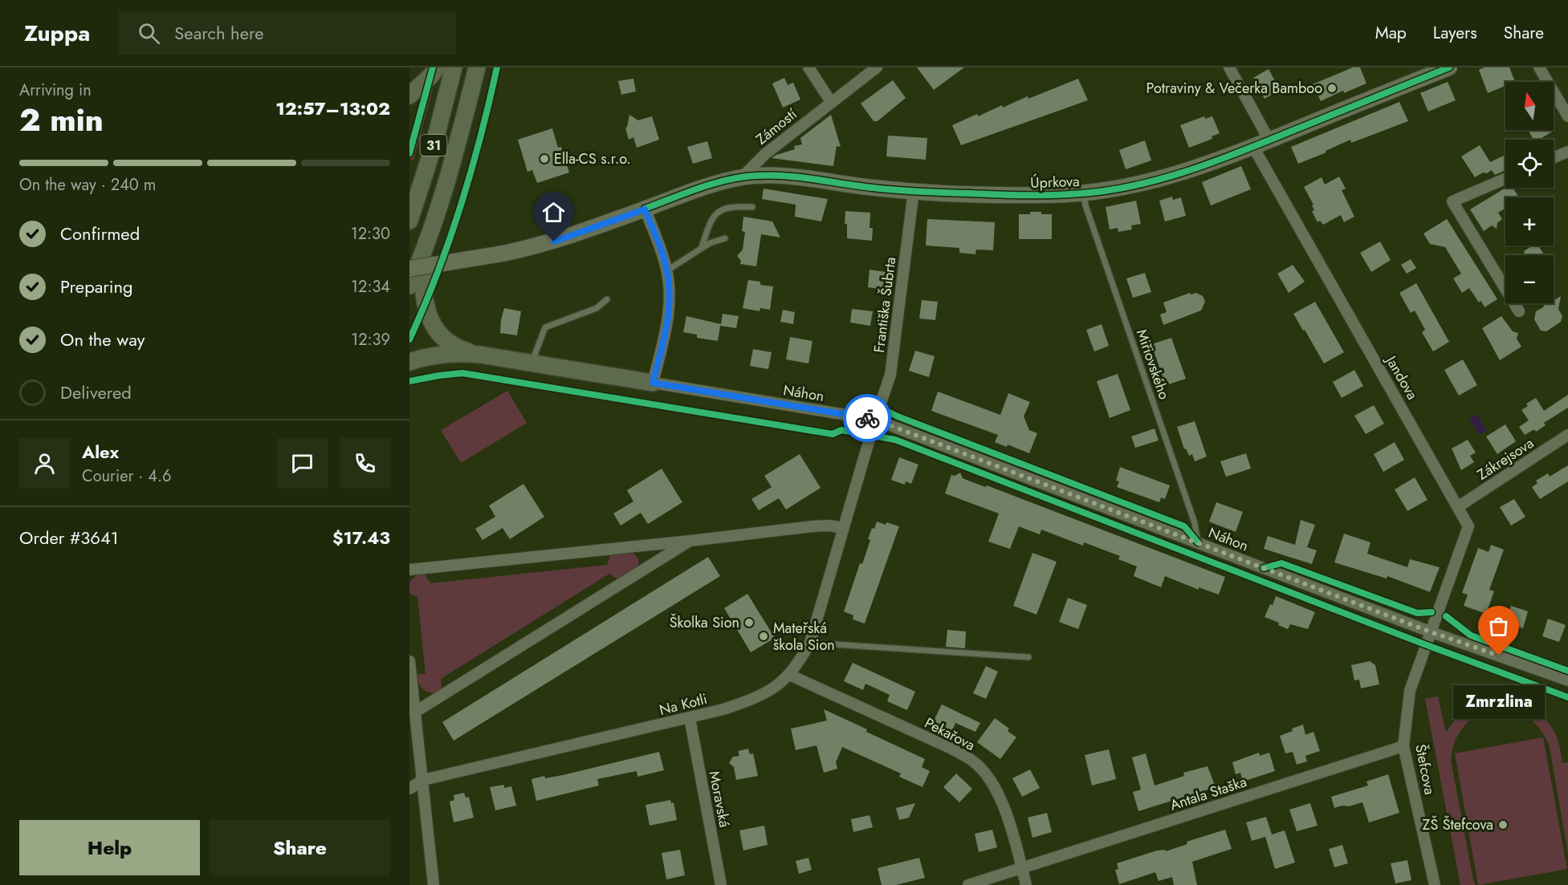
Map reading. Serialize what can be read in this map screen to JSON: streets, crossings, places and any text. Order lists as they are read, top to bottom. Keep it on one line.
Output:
{"streets":{"main road":["31"],"street":["Zámostí","Úprkova","Františka Šubrta","Jandova","Náhon","Zákrejsova","Na Kotli","Pekařova","Štefcova","Antala Staška","Moravská"],"lane":["Miřiovského"]},"crossings":[["Zámostí","Úprkova"],["Úprkova","Františka Šubrta"],["Úprkova","Miřiovského"],["Úprkova","Jandova"],["Františka Šubrta","Náhon"],["Františka Šubrta","Na Kotli"],["Miřiovského","Náhon"],["Jandova","Náhon"],["Jandova","Zákrejsova"],["Jandova","Štefcova"],["Náhon","Na Kotli"],["Náhon","Štefcova"],["Na Kotli","Pekařova"],["Na Kotli","Moravská"],["Pekařova","Antala Staška"],["Štefcova","Antala Staška"]],"places":["Potraviny & Večerka Bamboo","Ella-CS s.r.o.","Školka Sion","Mateřská škola Sion","Zmrzlina","ZŠ Štefcova"],"north":"top","page":{"header":"Zuppa","search":"Search here","nav":["Map","Layers","Share"],"heading":["2 min","Arriving in","12:57–13:02"],"panel":["Alex","Courier · 4.6","Order #3641","$17.43"],"map_buttons":["+","−"],"bar":"On the way · 240 m","list":[["Confirmed","12:30"],["Preparing","12:34"],["On the way","12:39"],"Delivered"],"bubble":"Zmrzlina","buttons":["Help","Share"]}}
